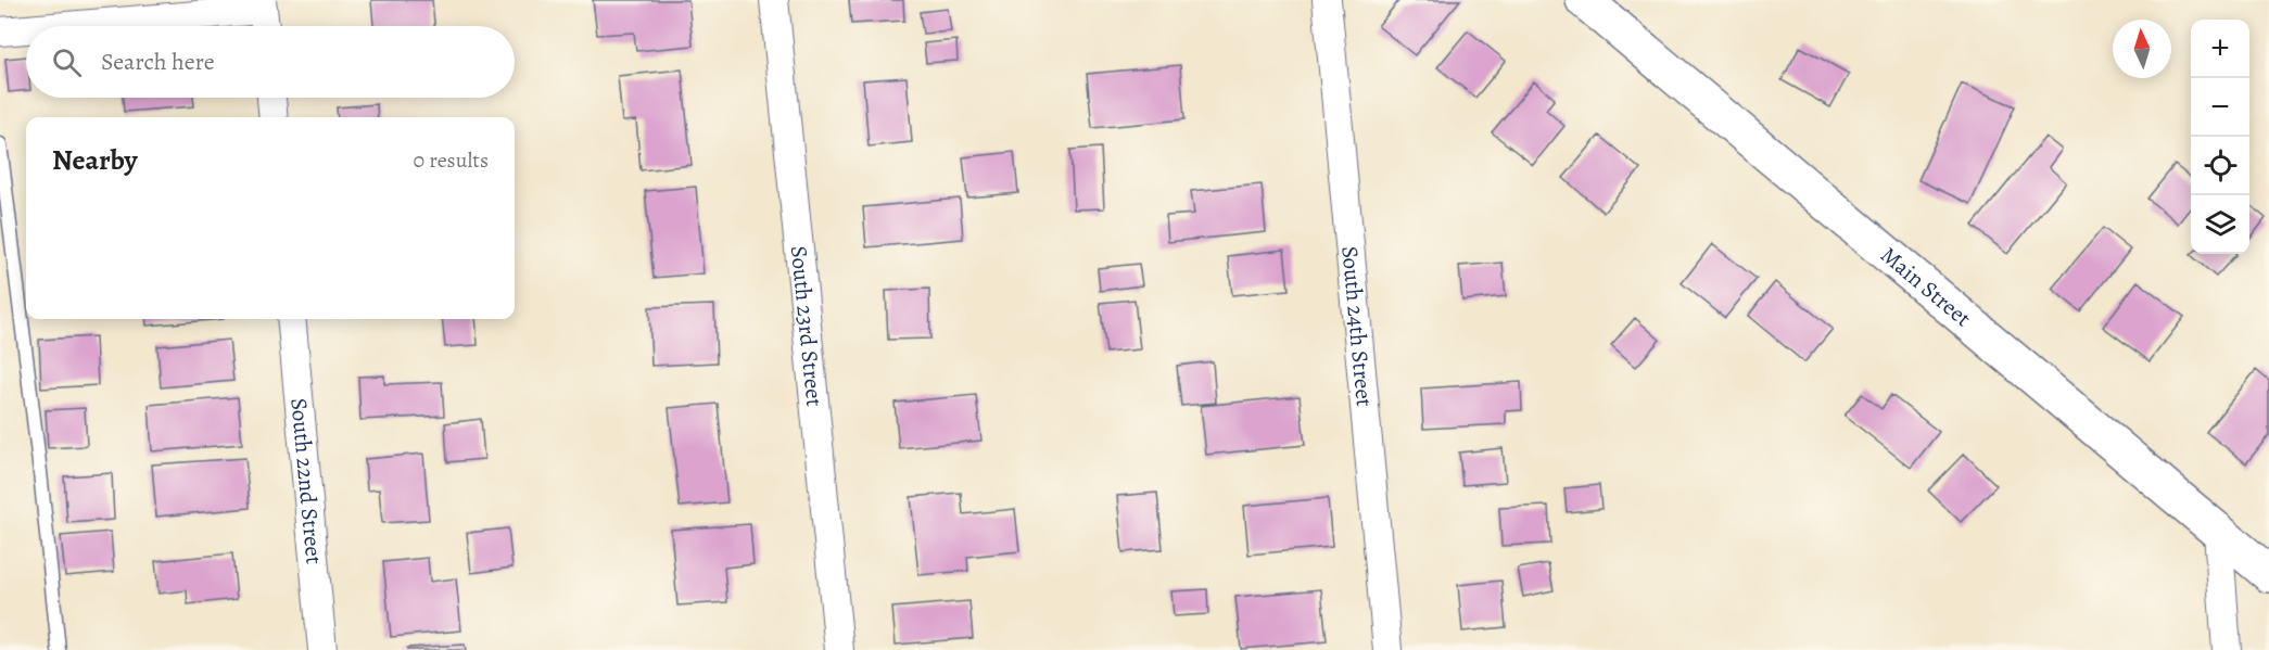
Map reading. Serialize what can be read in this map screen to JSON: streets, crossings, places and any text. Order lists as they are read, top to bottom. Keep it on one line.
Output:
{"streets":{"main road":["Main Street"],"street":["South 23rd Street","South 24th Street","South 22nd Street"]},"north":"top","page":{"map_buttons":["+","−"],"search":"Search here","heading":["Nearby","0 results"]}}
